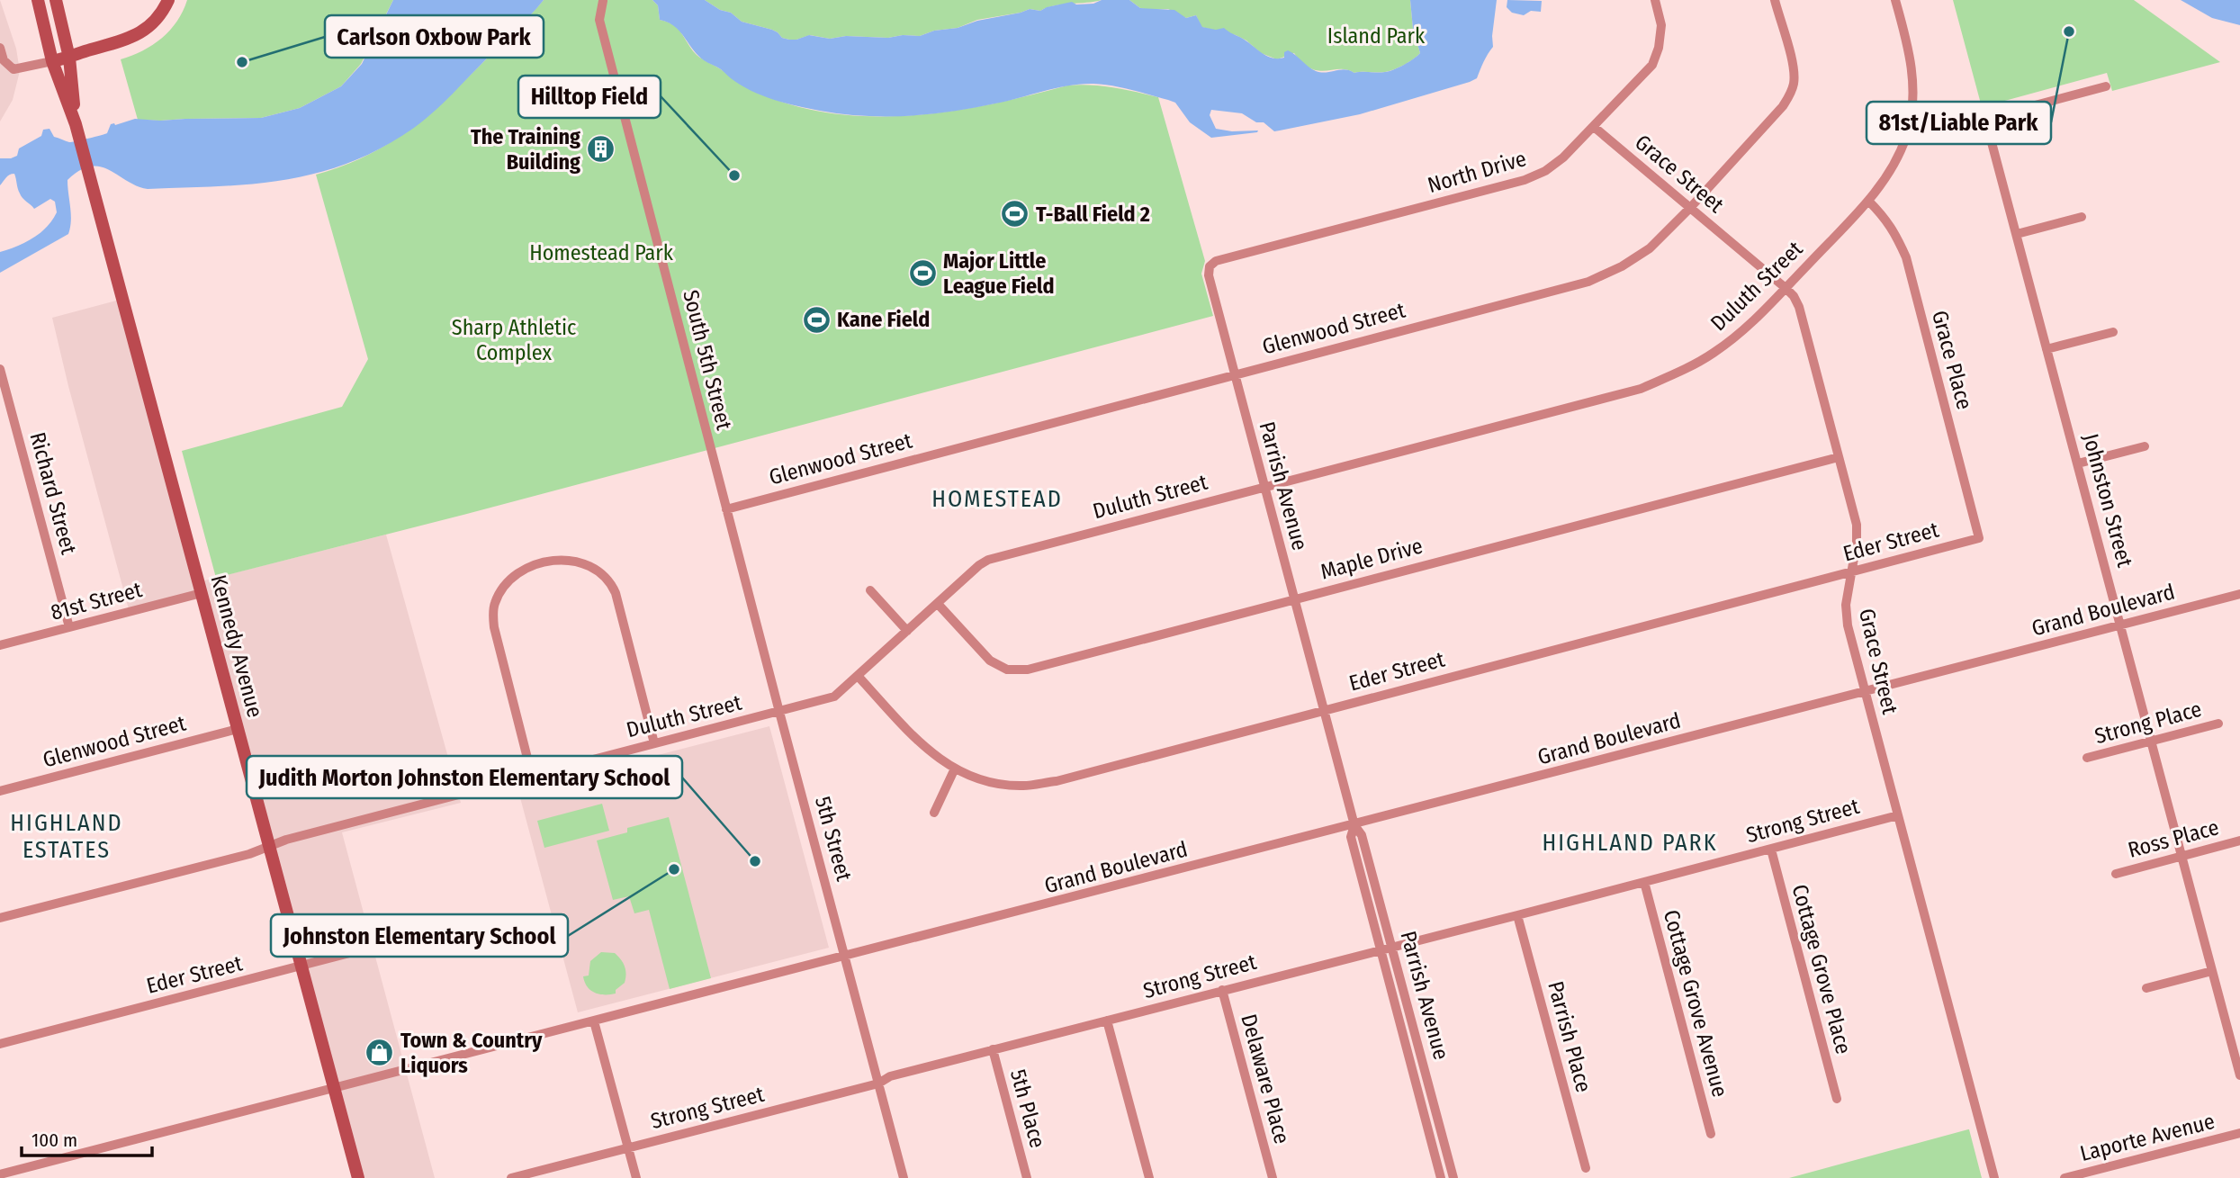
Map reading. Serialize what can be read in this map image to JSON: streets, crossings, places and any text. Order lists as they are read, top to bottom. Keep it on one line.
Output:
{"streets":{"street":["North Drive","Grace Street","Duluth Street","Glenwood Street","South 5th Street","Grace Place","Parrish Avenue","Richard Street","Johnston Street","Eder Street","Maple Drive","81st Street","Grand Boulevard","Kennedy Avenue","Strong Place","Strong Street","5th Street","Ross Place","Cottage Grove Place","Cottage Grove Avenue","Parrish Place","Delaware Place","5th Place","Laporte Avenue"]},"crossings":[["North Drive","Grace Street"],["North Drive","Parrish Avenue"],["Grace Street","Duluth Street"],["Grace Street","Glenwood Street"],["Grace Street","Eder Street"],["Grace Street","Maple Drive"],["Grace Street","Grand Boulevard"],["Grace Street","Strong Street"],["Duluth Street","Grace Place"],["Duluth Street","Parrish Avenue"],["Duluth Street","Eder Street"],["Duluth Street","Maple Drive"],["Duluth Street","Kennedy Avenue"],["Duluth Street","5th Street"],["Glenwood Street","South 5th Street"],["Glenwood Street","Parrish Avenue"],["Glenwood Street","Kennedy Avenue"],["Glenwood Street","5th Street"],["South 5th Street","5th Street"],["Grace Place","Eder Street"],["Parrish Avenue","Eder Street"],["Parrish Avenue","Maple Drive"],["Parrish Avenue","Grand Boulevard"],["Parrish Avenue","Strong Street"],["Richard Street","81st Street"],["Johnston Street","Grand Boulevard"],["Johnston Street","Strong Place"],["Johnston Street","Ross Place"],["Eder Street","Kennedy Avenue"],["81st Street","Kennedy Avenue"],["Grand Boulevard","Kennedy Avenue"],["Grand Boulevard","5th Street"],["Strong Street","5th Street"],["Strong Street","Cottage Grove Place"],["Strong Street","Cottage Grove Avenue"],["Strong Street","Parrish Place"],["Strong Street","Delaware Place"],["Strong Street","5th Place"]],"districts":["HOMESTEAD","HIGHLAND ESTATES","HIGHLAND PARK"],"parks":["Island Park","Homestead Park","Sharp Athletic Complex"],"places":{"other":["81st/Liable Park","Carlson Oxbow Park","Hilltop Field","Judith Morton Johnston Elementary School","Johnston Elementary School"],"building":["The Training Building"],"sports":["T-Ball Field 2","Major Little League Field","Kane Field"],"shop":["Town & Country Liquors"]},"scale_bar":"100 m"}
